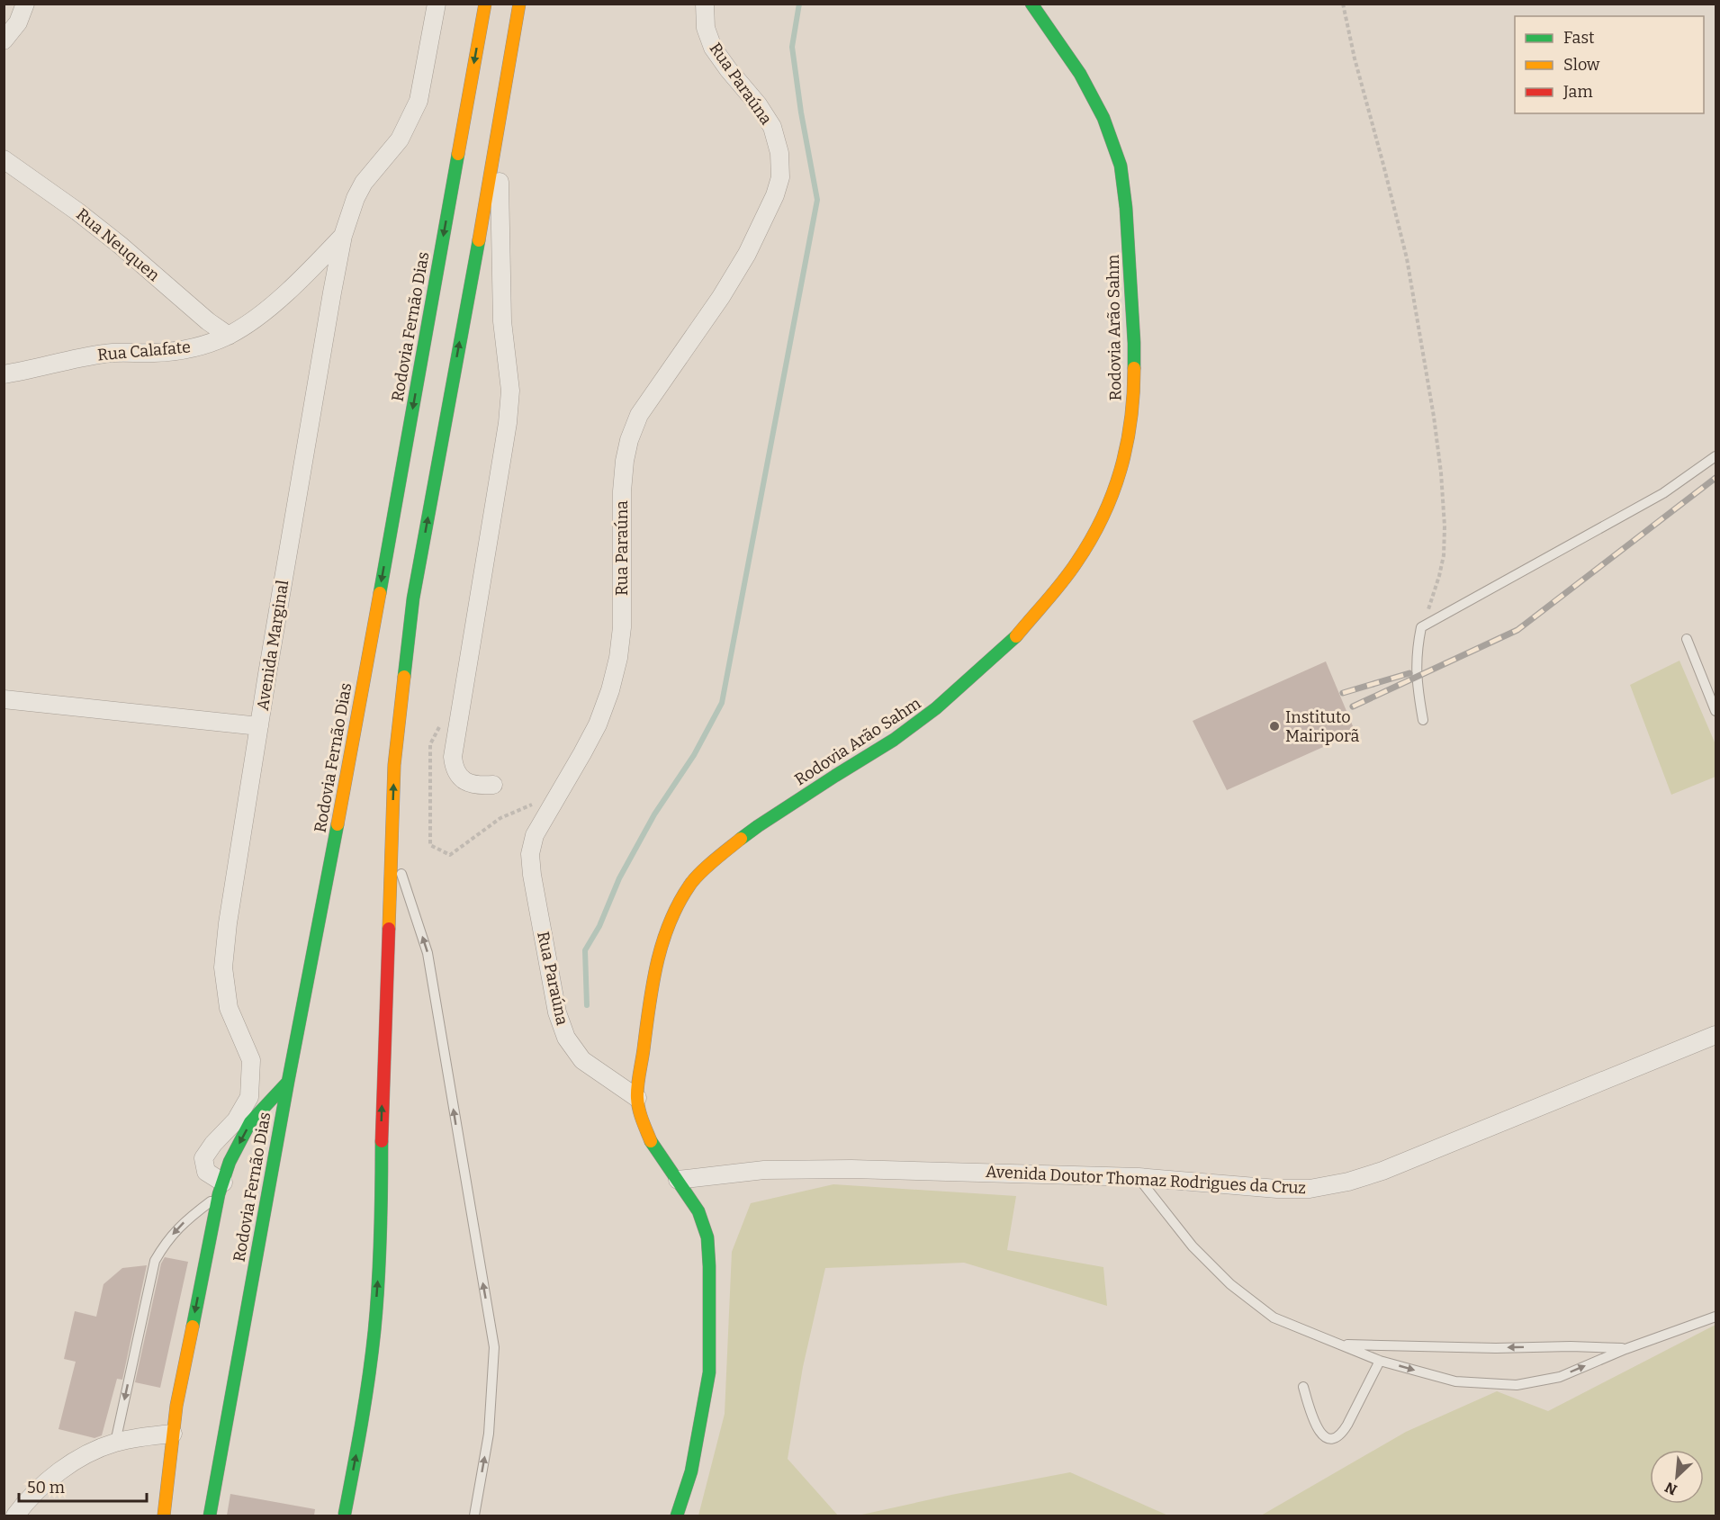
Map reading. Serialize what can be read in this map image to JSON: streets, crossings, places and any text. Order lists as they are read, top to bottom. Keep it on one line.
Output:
{"streets":{"main road":["Rodovia Fernão Dias","Rodovia Arão Sahm"],"street":["Rua Paraúna","Rua Neuquen","Rua Calafate","Avenida Marginal","Avenida Doutor Thomaz Rodrigues da Cruz"]},"crossings":[["Rua Paraúna","Rodovia Arão Sahm"],["Rua Neuquen","Rua Calafate"],["Rodovia Arão Sahm","Avenida Doutor Thomaz Rodrigues da Cruz"],["Rua Calafate","Avenida Marginal"]],"places":["Instituto Mairiporã"],"legend":["Fast","Slow","Jam"],"scale_bar":"50 m","north":"bottom left"}
